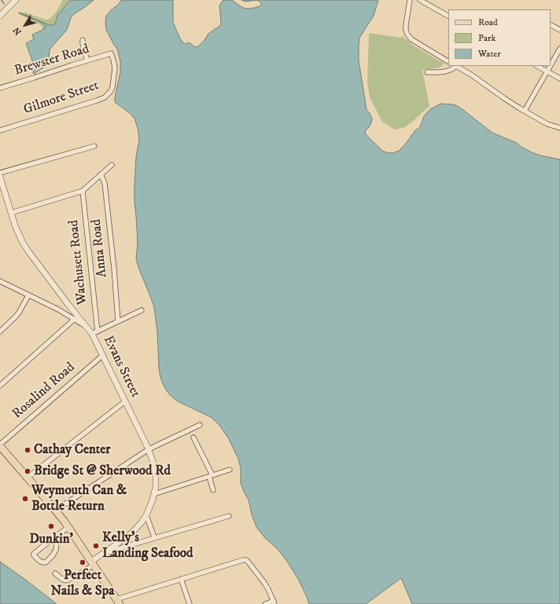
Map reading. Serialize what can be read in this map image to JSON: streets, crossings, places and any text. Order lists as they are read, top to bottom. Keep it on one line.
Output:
{"streets":{"street":["Brewster Road","Gilmore Street","Anna Road","Wachusett Road","Evans Street","Rosalind Road"]},"crossings":[["Brewster Road","Gilmore Street"],["Wachusett Road","Evans Street"],["Evans Street","Rosalind Road"]],"places":["Cathay Center","Bridge St @ Sherwood Rd","Weymouth Can & Bottle Return","Dunkin'","Kelly's Landing Seafood","Perfect Nails & Spa"],"legend":["Road","Park","Water"],"north":"bottom left"}
